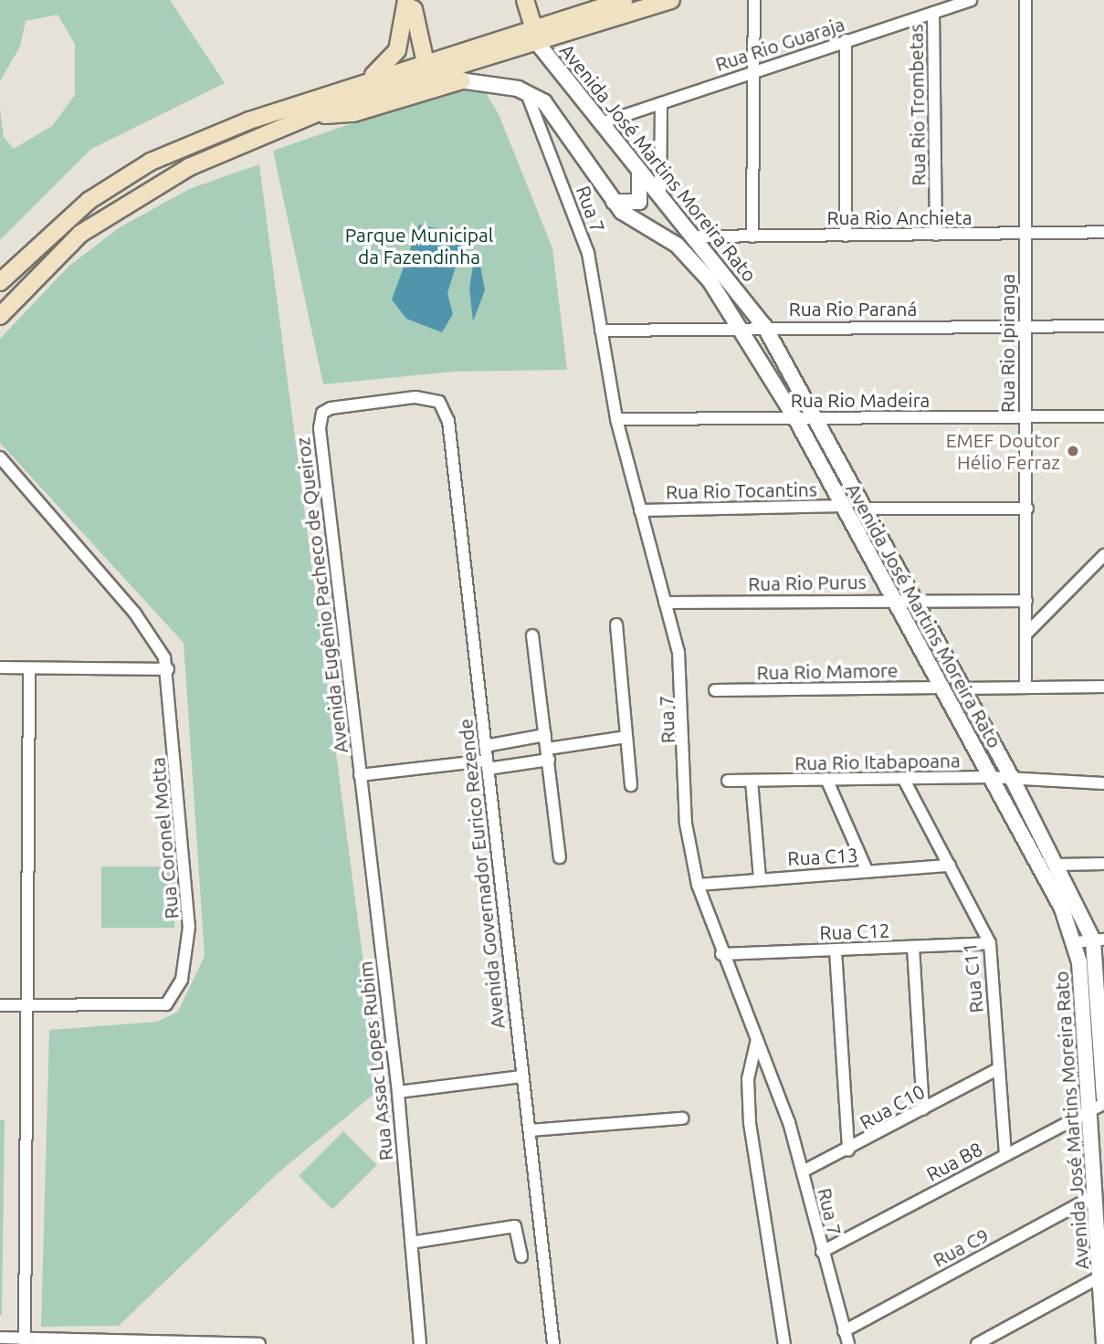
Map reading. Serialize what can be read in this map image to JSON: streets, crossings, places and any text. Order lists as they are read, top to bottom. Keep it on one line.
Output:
{"streets":{"street":["Rua Rio Guaraja","Rua Rio Trombetas","Avenida José Martins Moreira Rato","Rua 7","Rua Rio Anchieta","Rua Rio Paraná","Rua Rio Ipiranga","Rua Rio Madeira","Rua Rio Tocantins","Rua Rio Purus","Avenida Eugênio Pacheco de Queiroz","Rua Rio Mamore","Rua Rio Itabapoana","Rua Coronel Motta","Rua C13","Avenida Governador Eurico Rezende","Rua C12","Rua C11","Rua Assac Lopes Rubim","Rua C10","Rua B8","Rua C9"]},"crossings":[["Rua Rio Guaraja","Rua Rio Trombetas"],["Rua Rio Guaraja","Avenida José Martins Moreira Rato"],["Rua Rio Trombetas","Rua Rio Anchieta"],["Avenida José Martins Moreira Rato","Rua 7"],["Avenida José Martins Moreira Rato","Rua Rio Anchieta"],["Avenida José Martins Moreira Rato","Rua Rio Paraná"],["Avenida José Martins Moreira Rato","Rua Rio Madeira"],["Avenida José Martins Moreira Rato","Rua Rio Tocantins"],["Avenida José Martins Moreira Rato","Rua Rio Purus"],["Avenida José Martins Moreira Rato","Rua Rio Mamore"],["Avenida José Martins Moreira Rato","Rua Rio Itabapoana"],["Avenida José Martins Moreira Rato","Rua B8"],["Avenida José Martins Moreira Rato","Rua C9"],["Rua 7","Rua Rio Paraná"],["Rua 7","Rua Rio Madeira"],["Rua 7","Rua Rio Tocantins"],["Rua 7","Rua Rio Purus"],["Rua 7","Rua C13"],["Rua 7","Rua C12"],["Rua 7","Rua C10"],["Rua 7","Rua B8"],["Rua 7","Rua C9"],["Rua Rio Anchieta","Rua Rio Ipiranga"],["Rua Rio Paraná","Rua Rio Ipiranga"],["Rua Rio Ipiranga","Rua Rio Madeira"],["Rua Rio Ipiranga","Rua Rio Purus"],["Avenida Eugênio Pacheco de Queiroz","Avenida Governador Eurico Rezende"],["Avenida Eugênio Pacheco de Queiroz","Rua Assac Lopes Rubim"],["Rua Rio Itabapoana","Rua C11"],["Rua C13","Rua C11"],["Rua C12","Rua C11"],["Rua C11","Rua C10"],["Rua C11","Rua B8"]],"parks":["Parque Municipal da Fazendinha"],"places":["EMEF Doutor Hélio Ferraz"]}
